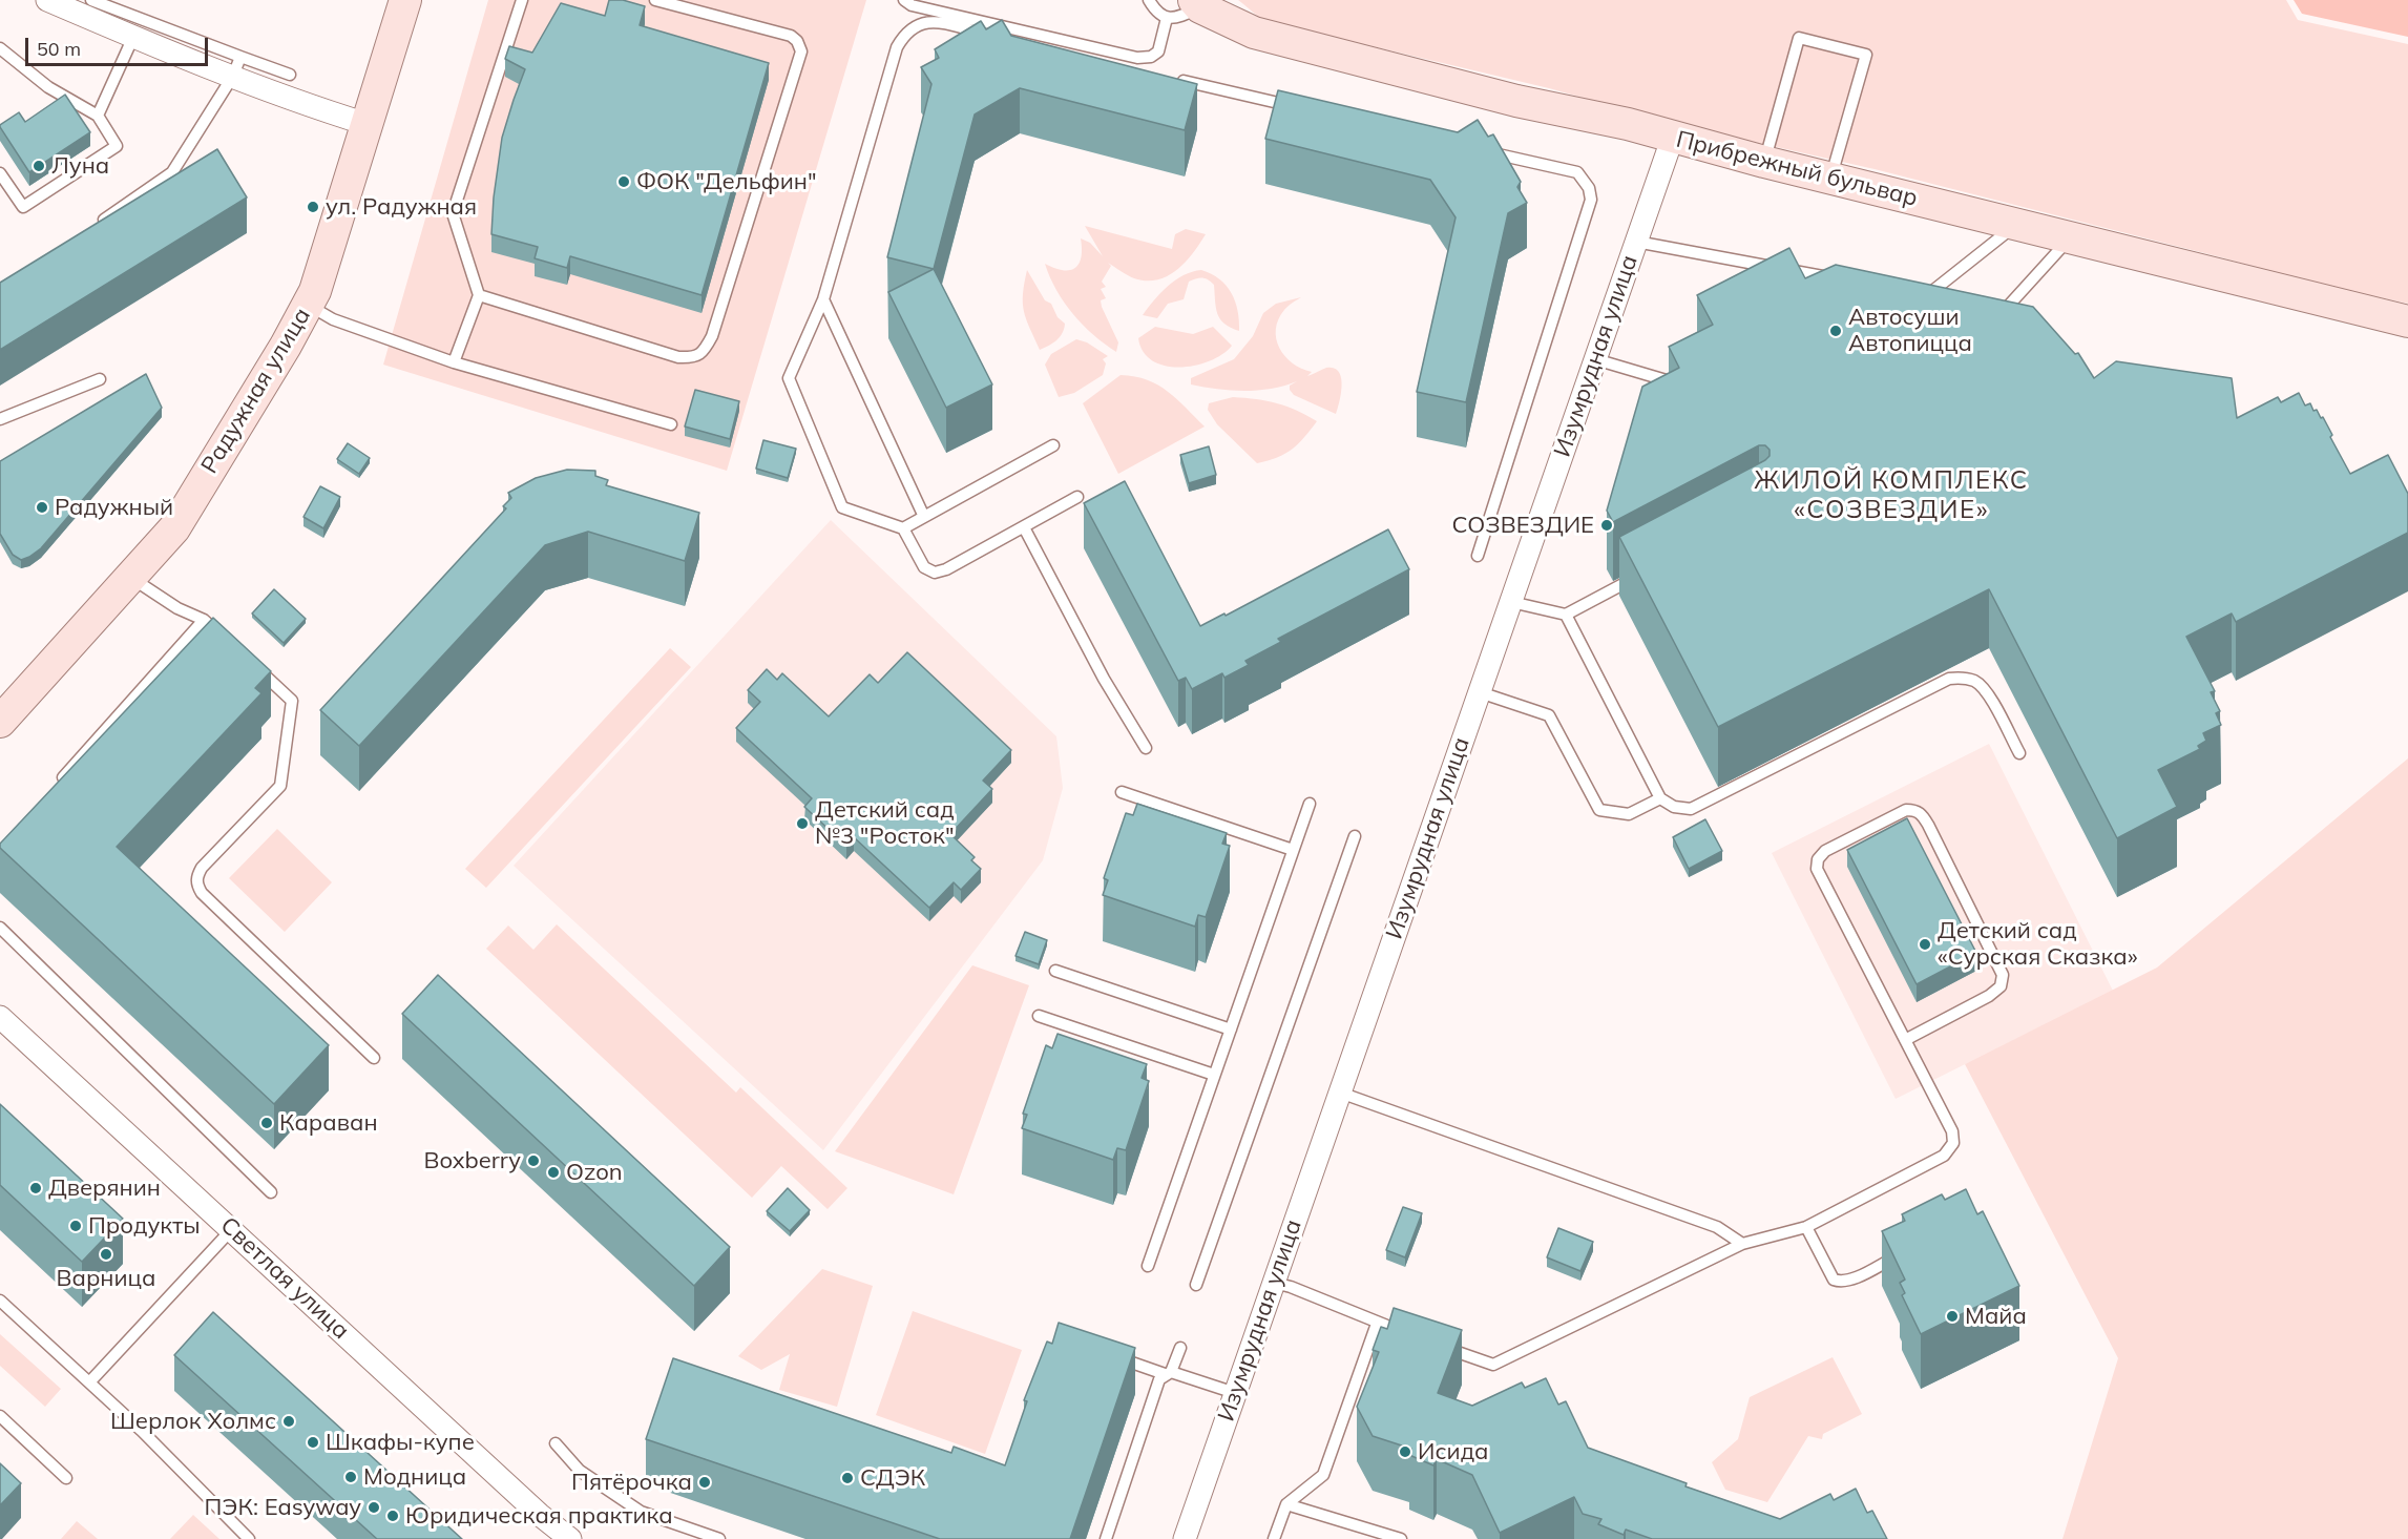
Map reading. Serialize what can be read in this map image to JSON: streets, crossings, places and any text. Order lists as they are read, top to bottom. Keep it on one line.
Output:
{"streets":{"main road":["Прибрежный бульвар","Радужная улица"],"street":["Изумрудная улица","Светлая улица"]},"crossings":[["Прибрежный бульвар","Изумрудная улица"]],"districts":["ЖИЛОЙ КОМПЛЕКС «СОЗВЕЗДИЕ»"],"places":["Луна","ФОК \"Дельфин\"","ул. Радужная","Автосуши Автопицца","Радужный","СОЗВЕЗДИЕ","Детский сад №3 \"Росток\"","Детский сад «Сурская Сказка»","Караван","Boxberry","Ozon","Дверянин","Продукты","Варница","Майа","Шерлок Холмс","Шкафы-купе","Исида","Модница","СДЭК","Пятёрочка","ПЭК: Easyway","Юридическая практика"],"scale_bar":"50 m"}
